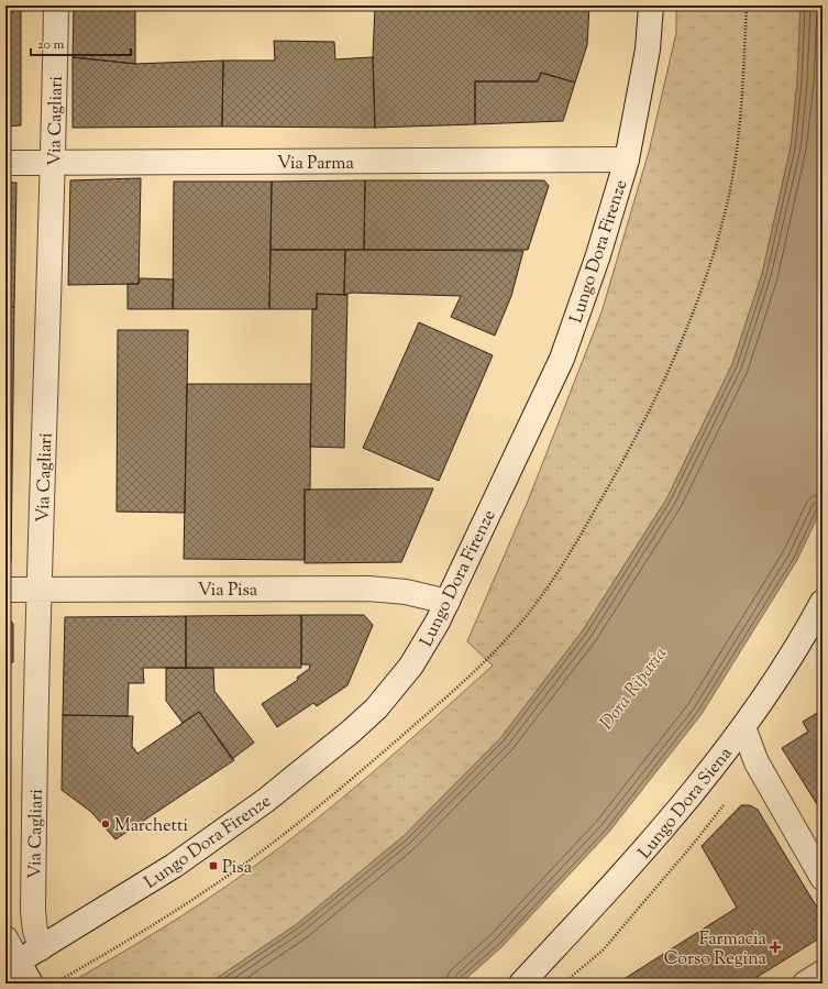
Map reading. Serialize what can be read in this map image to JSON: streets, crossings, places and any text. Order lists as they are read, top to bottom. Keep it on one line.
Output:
{"streets":{"street":["Via Cagliari","Via Parma","Lungo Dora Firenze","Via Pisa","Lungo Dora Siena"]},"crossings":[["Via Cagliari","Via Parma"],["Via Cagliari","Lungo Dora Firenze"],["Via Cagliari","Via Pisa"],["Via Parma","Lungo Dora Firenze"],["Lungo Dora Firenze","Via Pisa"]],"water":["Dora Riparia"],"places":{"other":["Marchetti"],"transit":["Pisa"],"health":["Farmacia Corso Regina"]},"scale_bar":"20 m"}
